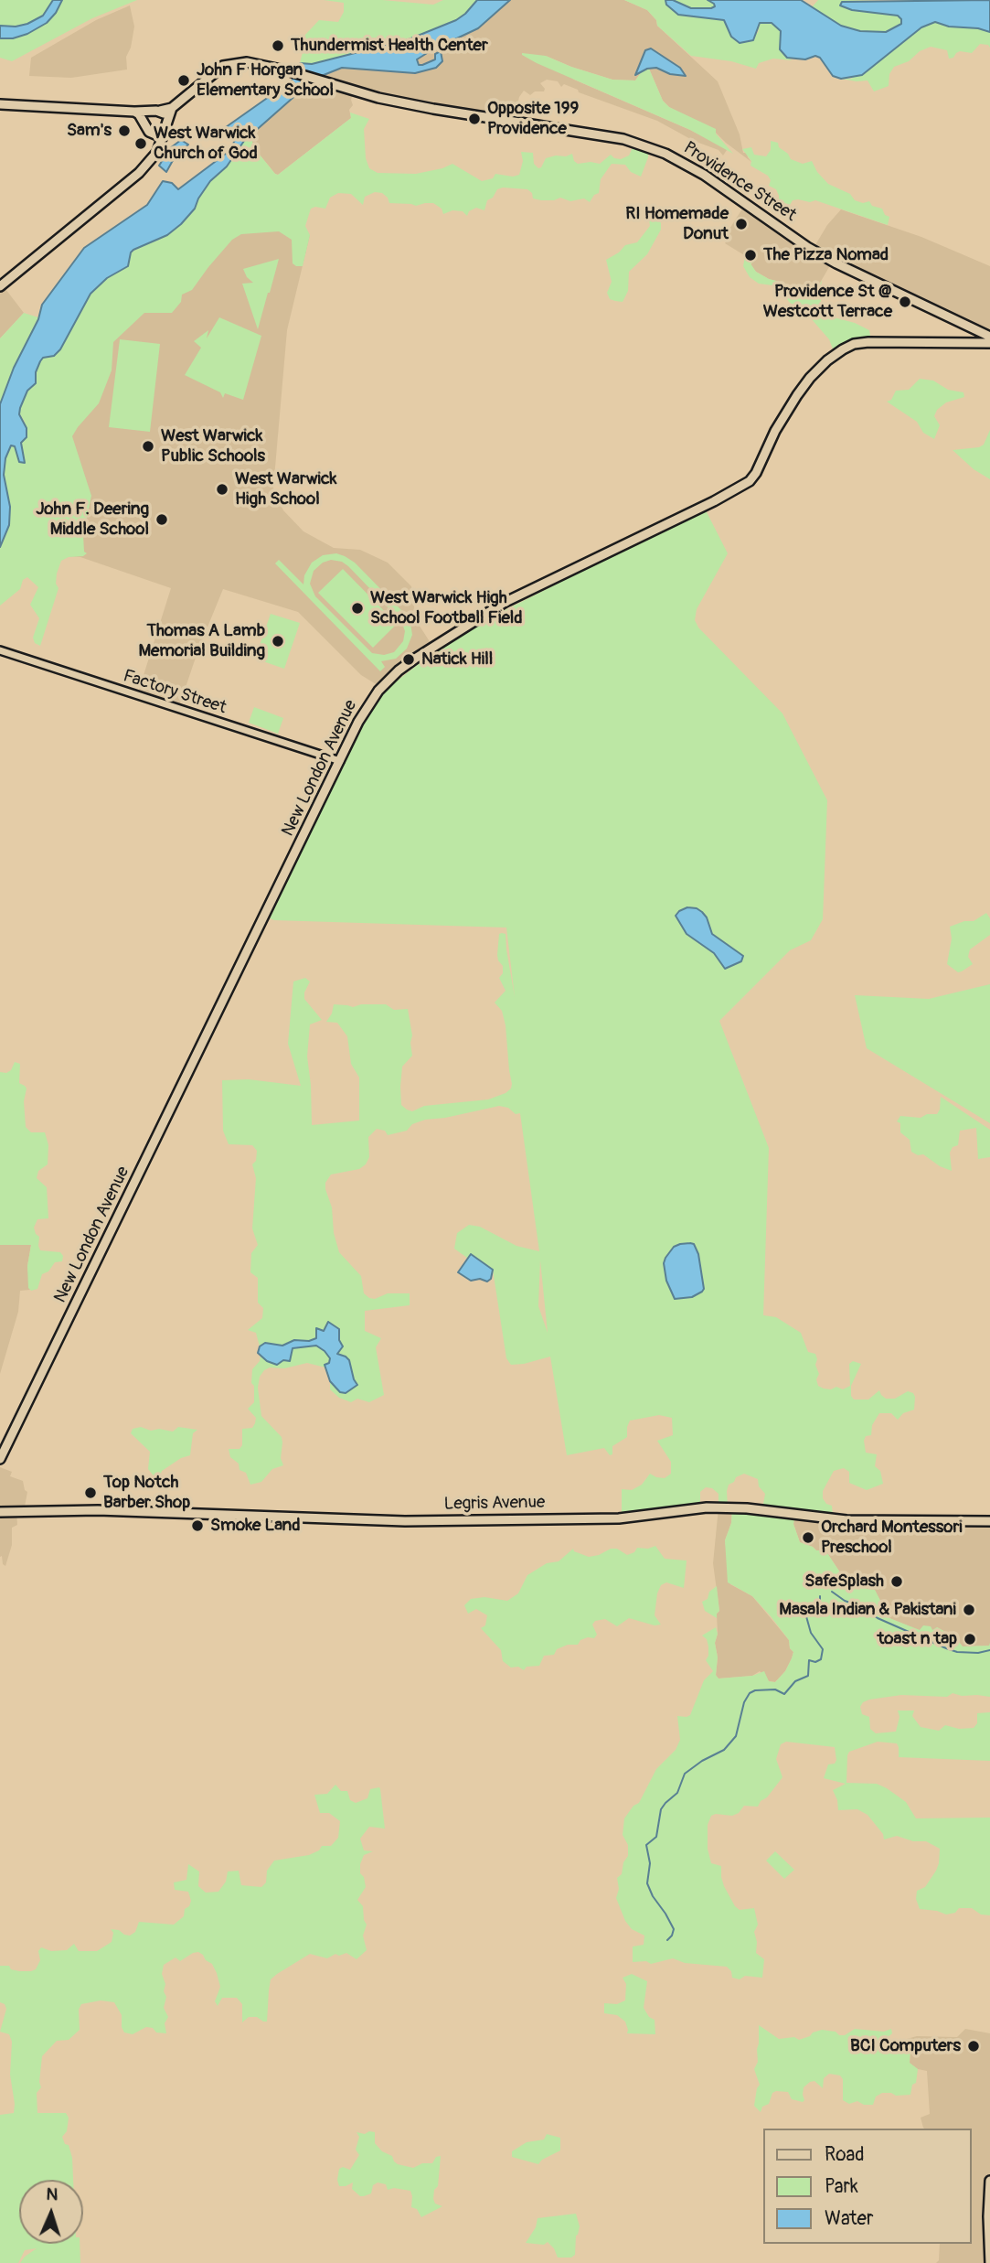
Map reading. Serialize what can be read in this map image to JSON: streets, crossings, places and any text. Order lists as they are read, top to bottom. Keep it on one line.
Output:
{"streets":{"main road":["Providence Street","New London Avenue","Legris Avenue"],"street":["Factory Street"]},"crossings":[["Factory Street","New London Avenue"]],"places":["Thundermist Health Center","John F Horgan Elementary School","Opposite 199 Providence","Sam's","West Warwick Church of God","RI Homemade Donut","The Pizza Nomad","Providence St @ Westcott Terrace","West Warwick Public Schools","West Warwick High School","John F. Deering Middle School","West Warwick High School Football Field","Thomas A Lamb Memorial Building","Natick Hill","Top Notch Barber Shop","Smoke Land","Orchard Montessori Preschool","SafeSplash","Masala Indian & Pakistani","toast n tap","BCI Computers"],"legend":["Road","Park","Water"],"north":"top"}
